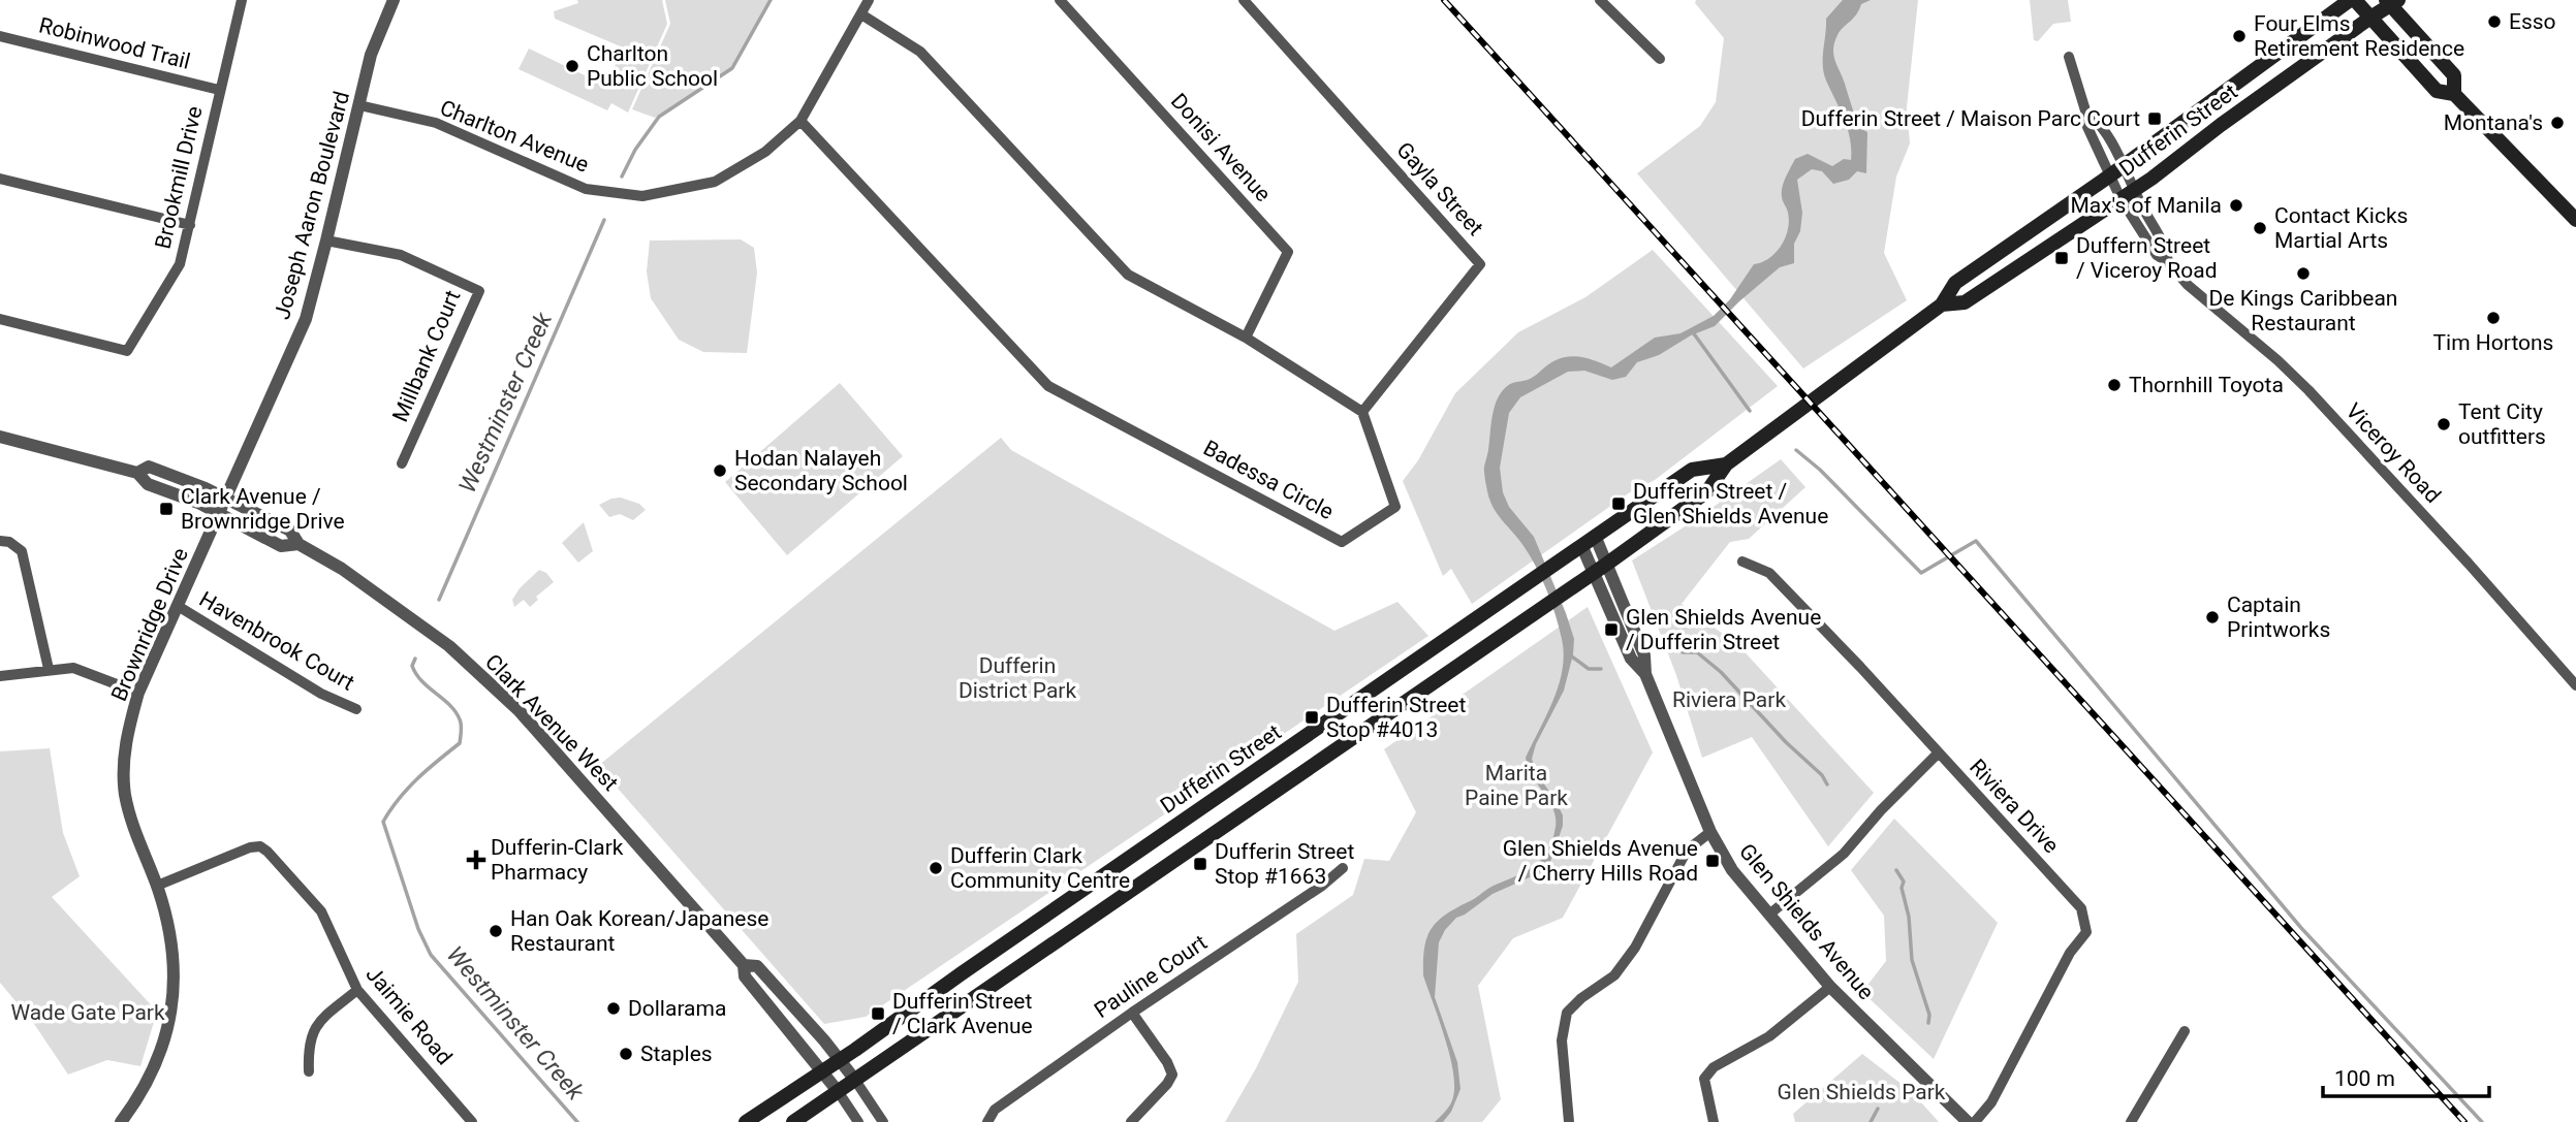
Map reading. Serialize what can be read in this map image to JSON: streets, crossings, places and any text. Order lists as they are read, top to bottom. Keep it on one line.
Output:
{"streets":{"main road":["Dufferin Street"],"street":["Robinwood Trail","Charlton Avenue","Donisi Avenue","Brookmill Drive","Gayla Street","Joseph Aaron Boulevard","Millbank Court","Viceroy Road","Badessa Circle","Brownridge Drive","Havenbrook Court","Clark Avenue West","Riviera Drive","Glen Shields Avenue","Pauline Court","Jaimie Road"]},"crossings":[["Robinwood Trail","Brookmill Drive"],["Dufferin Street","Viceroy Road"],["Dufferin Street","Clark Avenue West"],["Dufferin Street","Glen Shields Avenue"],["Charlton Avenue","Joseph Aaron Boulevard"],["Charlton Avenue","Badessa Circle"],["Gayla Street","Badessa Circle"],["Joseph Aaron Boulevard","Millbank Court"],["Joseph Aaron Boulevard","Brownridge Drive"],["Joseph Aaron Boulevard","Clark Avenue West"],["Brownridge Drive","Havenbrook Court"],["Brownridge Drive","Clark Avenue West"],["Brownridge Drive","Jaimie Road"]],"water":["Westminster Creek"],"parks":["Dufferin District Park","Riviera Park","Marita Paine Park","Wade Gate Park","Glen Shields Park"],"places":{"other":["Esso","Four Elms Retirement Residence","Charlton Public School","Montana's","Max's of Manila","Contact Kicks Martial Arts","De Kings Caribbean Restaurant","Tim Hortons","Thornhill Toyota","Tent City outfitters","Hodan Nalayeh Secondary School","Captain Printworks","Dufferin Clark Community Centre","Han Oak Korean/Japanese Restaurant","Dollarama","Staples"],"transit":["Dufferin Street / Maison Parc Court","Duffern Street / Viceroy Road","Dufferin Street / Glen Shields Avenue","Clark Avenue / Brownridge Drive","Glen Shields Avenue / Dufferin Street","Dufferin Street Stop #4013","Glen Shields Avenue / Cherry Hills Road","Dufferin Street Stop #1663","Dufferin Street / Clark Avenue"],"health":["Dufferin-Clark Pharmacy"]},"scale_bar":"100 m"}
